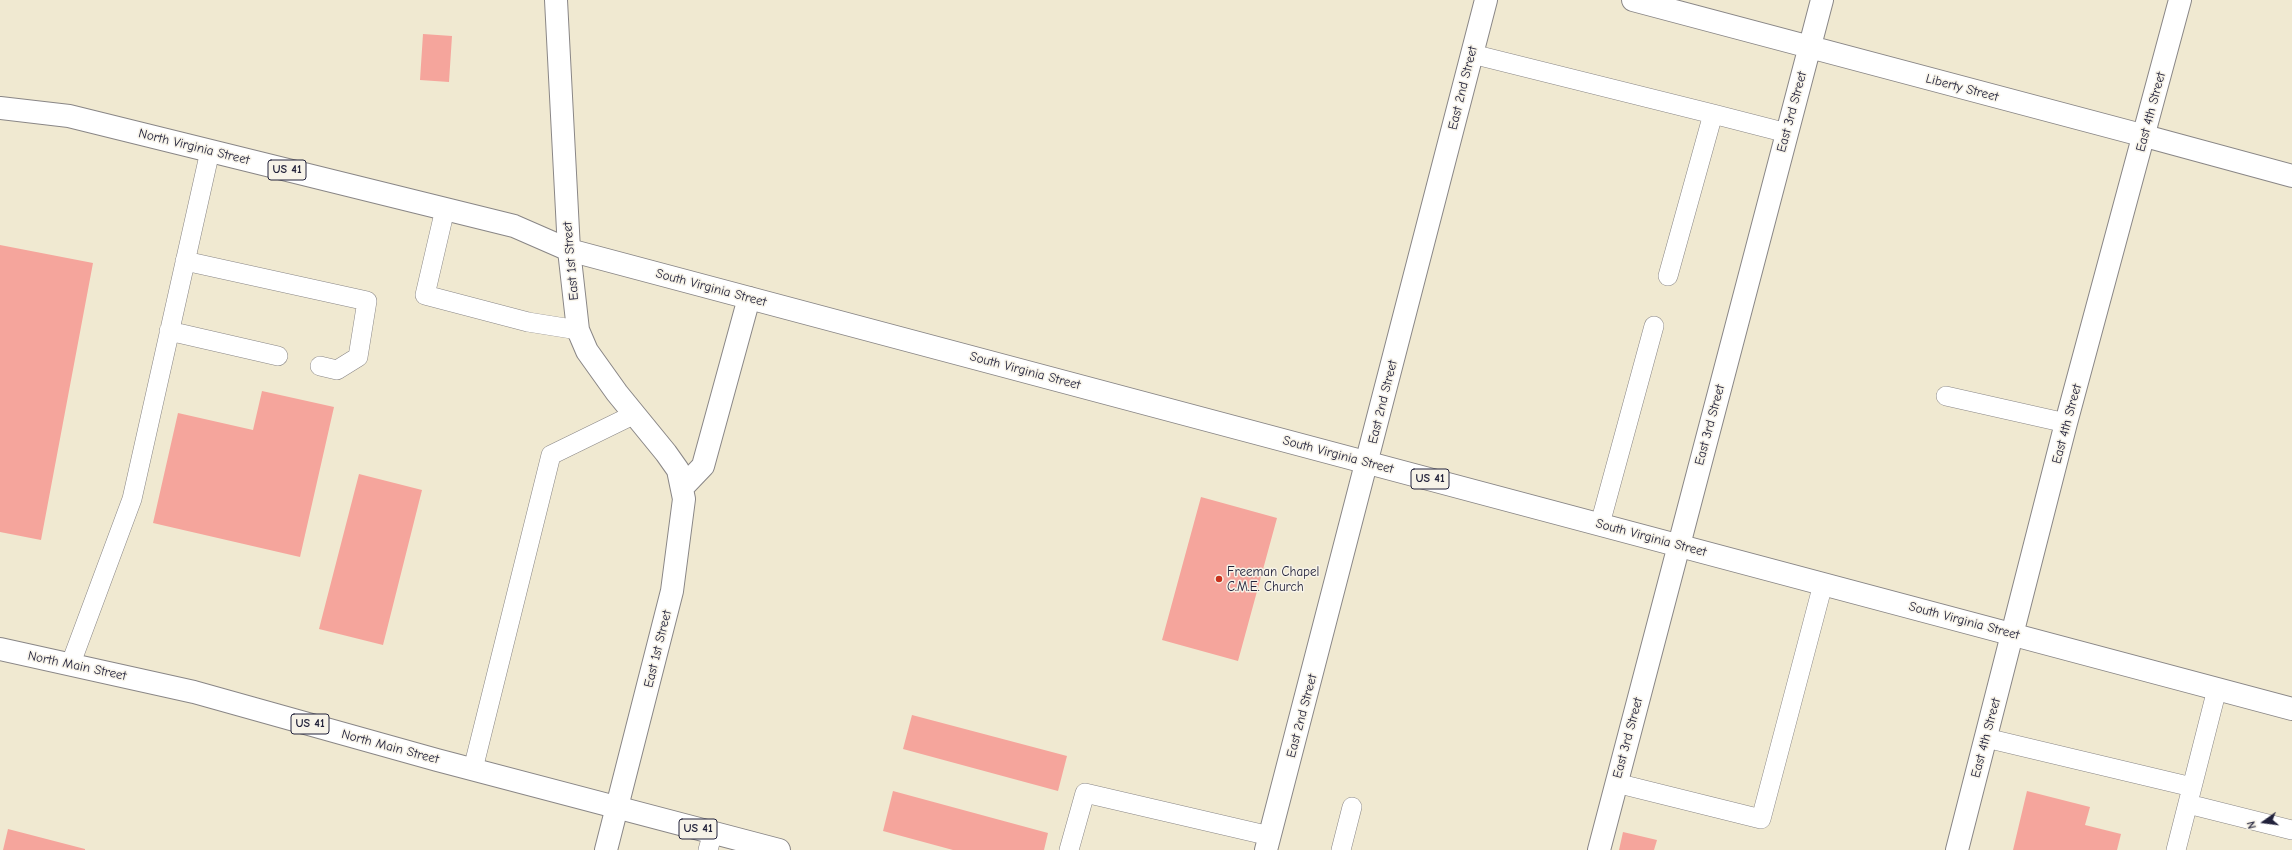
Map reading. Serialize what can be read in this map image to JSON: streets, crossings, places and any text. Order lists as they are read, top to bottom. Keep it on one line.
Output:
{"streets":{"street":["East 2nd Street","Liberty Street","East 3rd Street","East 4th Street","North Virginia Street","US 41","East 1st Street","South Virginia Street","North Main Street"]},"crossings":[["East 2nd Street","South Virginia Street"],["Liberty Street","East 3rd Street"],["Liberty Street","East 4th Street"],["East 3rd Street","South Virginia Street"],["East 4th Street","South Virginia Street"],["North Virginia Street","East 1st Street"],["North Virginia Street","South Virginia Street"],["US 41","East 1st Street"],["US 41","North Main Street"],["East 1st Street","South Virginia Street"],["East 1st Street","North Main Street"]],"places":["Freeman Chapel C.M.E. Church"],"north":"left"}
